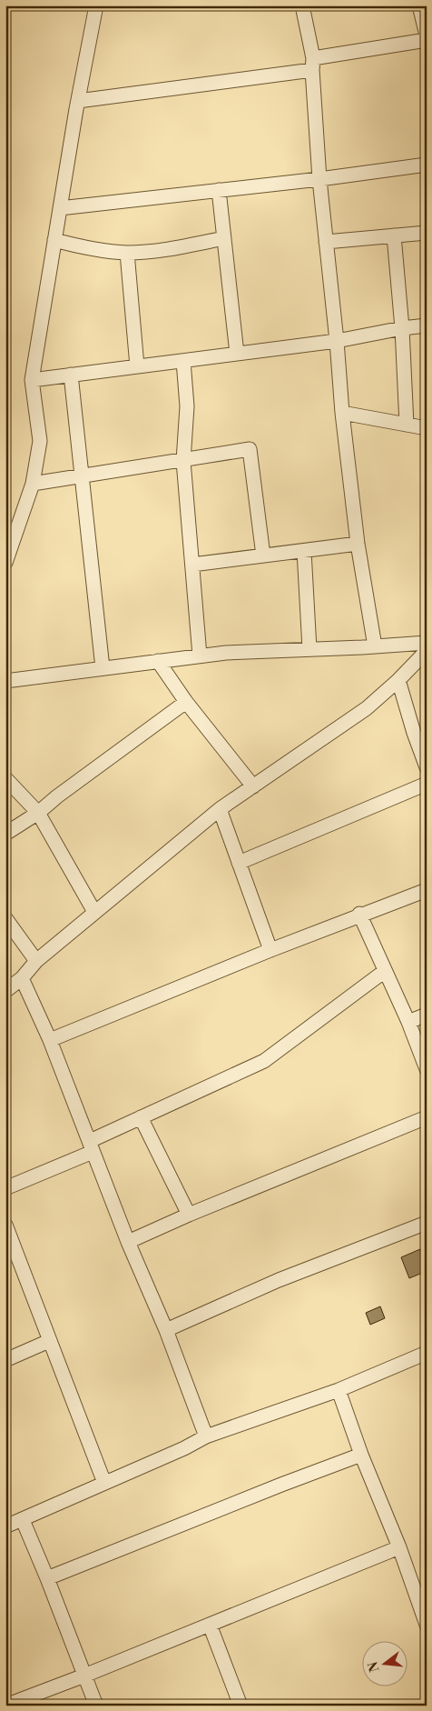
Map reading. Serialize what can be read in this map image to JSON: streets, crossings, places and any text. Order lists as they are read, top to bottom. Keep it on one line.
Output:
{"north":"left"}
